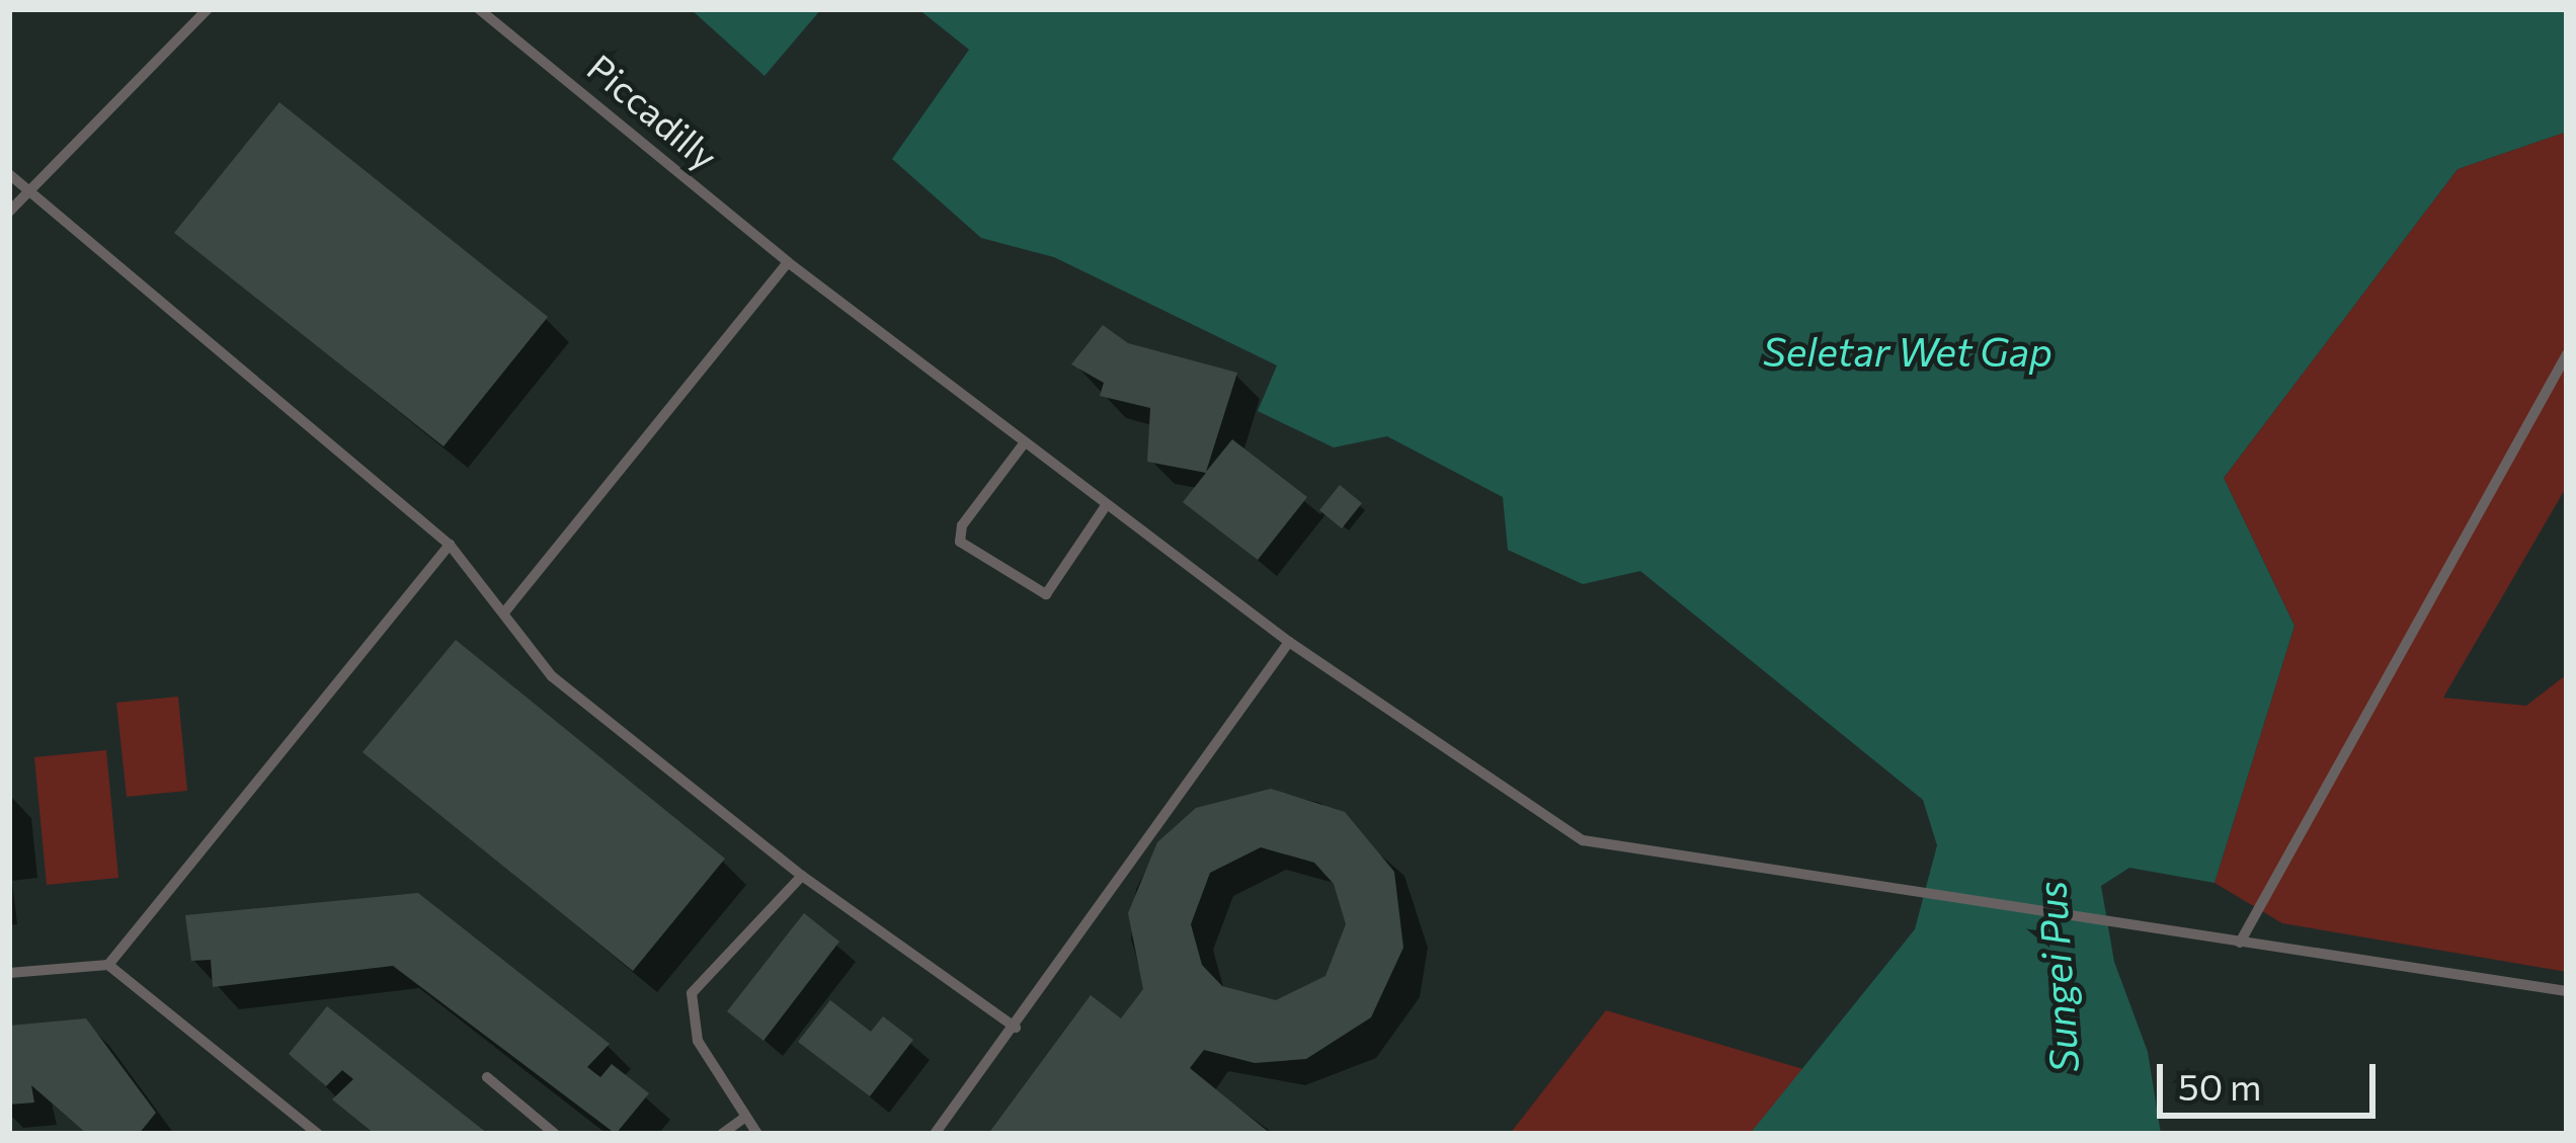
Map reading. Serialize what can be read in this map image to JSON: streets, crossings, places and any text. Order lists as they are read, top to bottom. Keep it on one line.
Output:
{"streets":{"lane":["Piccadilly"]},"water":["Seletar Wet Gap","Sungei Pus"],"scale_bar":"50 m"}
